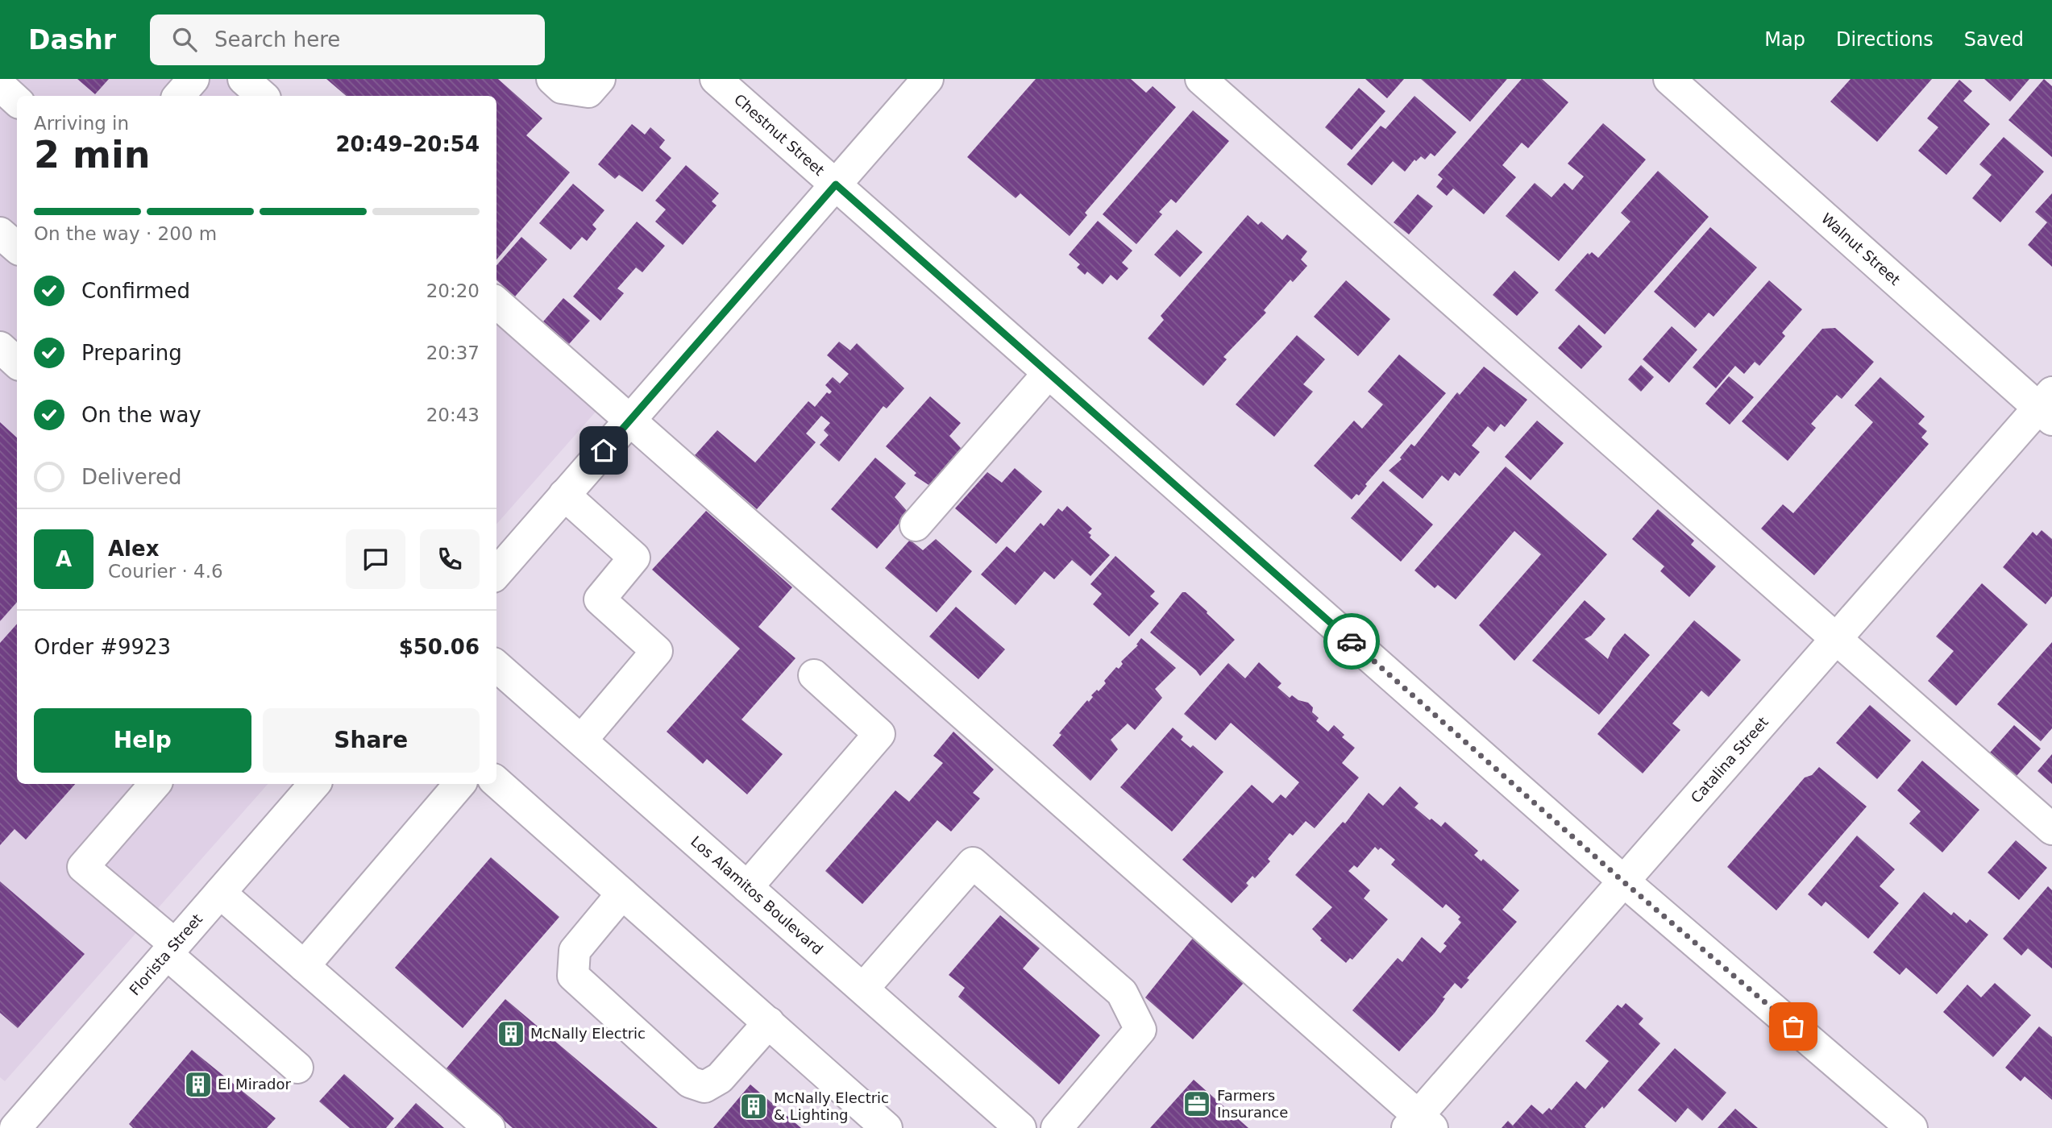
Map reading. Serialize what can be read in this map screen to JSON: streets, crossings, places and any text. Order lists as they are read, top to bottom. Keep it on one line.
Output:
{"streets":{"street":["Chestnut Street","Walnut Street","Catalina Street","Los Alamitos Boulevard","Florista Street"]},"crossings":[["Chestnut Street","Catalina Street"],["Walnut Street","Catalina Street"]],"places":{"building":["McNally Electric","El Mirador","McNally Electric & Lighting"],"office":["Farmers Insurance"]},"page":{"header":"Dashr","search":"Search here","nav":["Map","Directions","Saved"],"heading":["2 min","Arriving in","20:49–20:54"],"panel":["Alex","Courier · 4.6","Order #9923","$50.06"],"bar":"On the way · 200 m","list":[["Confirmed","20:20"],["Preparing","20:37"],["On the way","20:43"],"Delivered"],"round":"A","buttons":["Help","Share"]}}
